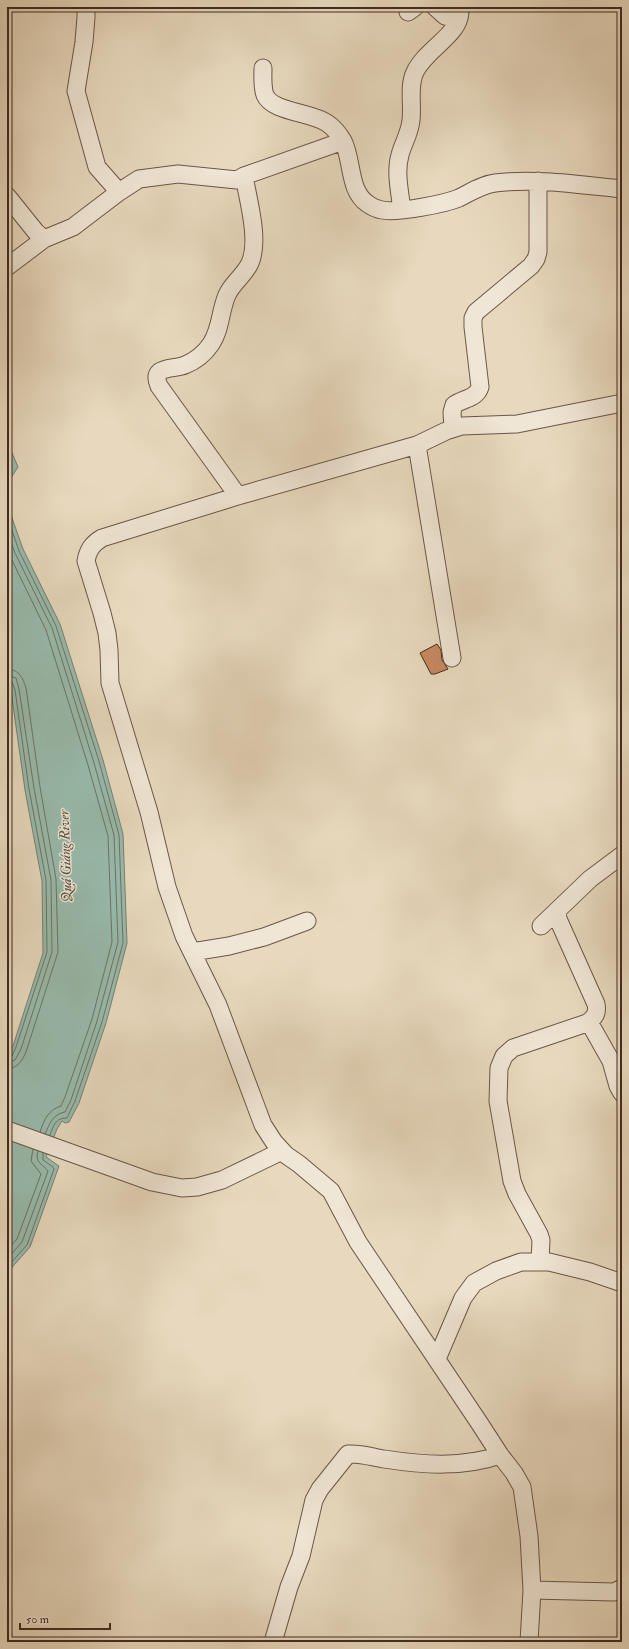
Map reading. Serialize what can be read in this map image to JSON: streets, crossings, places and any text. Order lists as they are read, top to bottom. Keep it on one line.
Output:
{"water":["Quá Giáng River"],"scale_bar":"50 m"}
